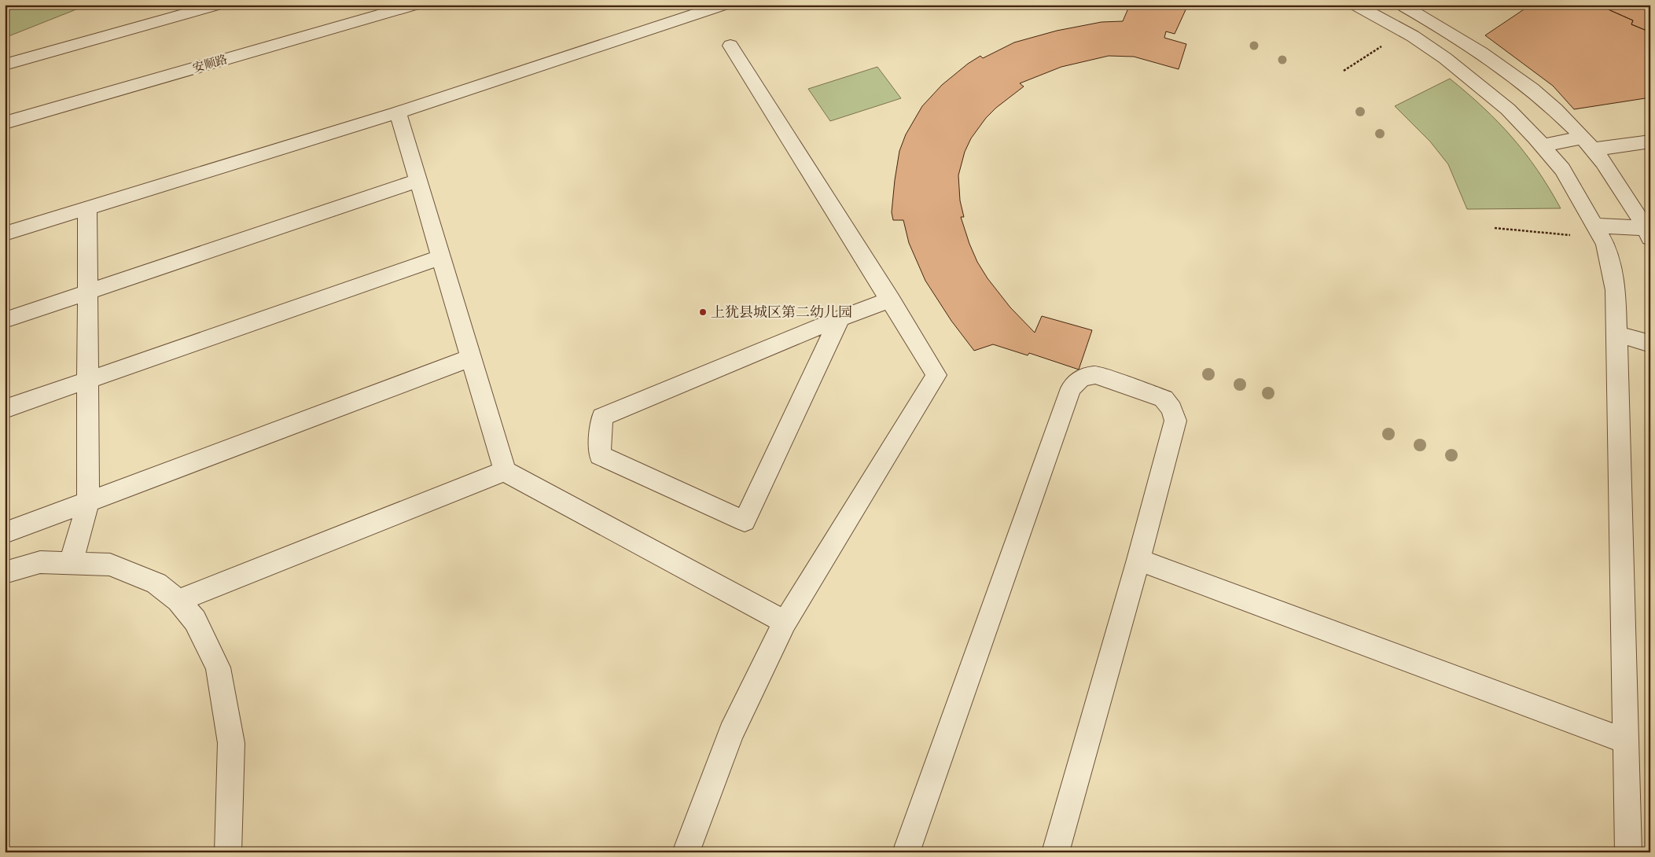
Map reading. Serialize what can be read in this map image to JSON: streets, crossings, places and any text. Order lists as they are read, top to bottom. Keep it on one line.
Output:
{"streets":{"street":["安顺路"]},"places":["上犹县城区第二幼儿园"]}
